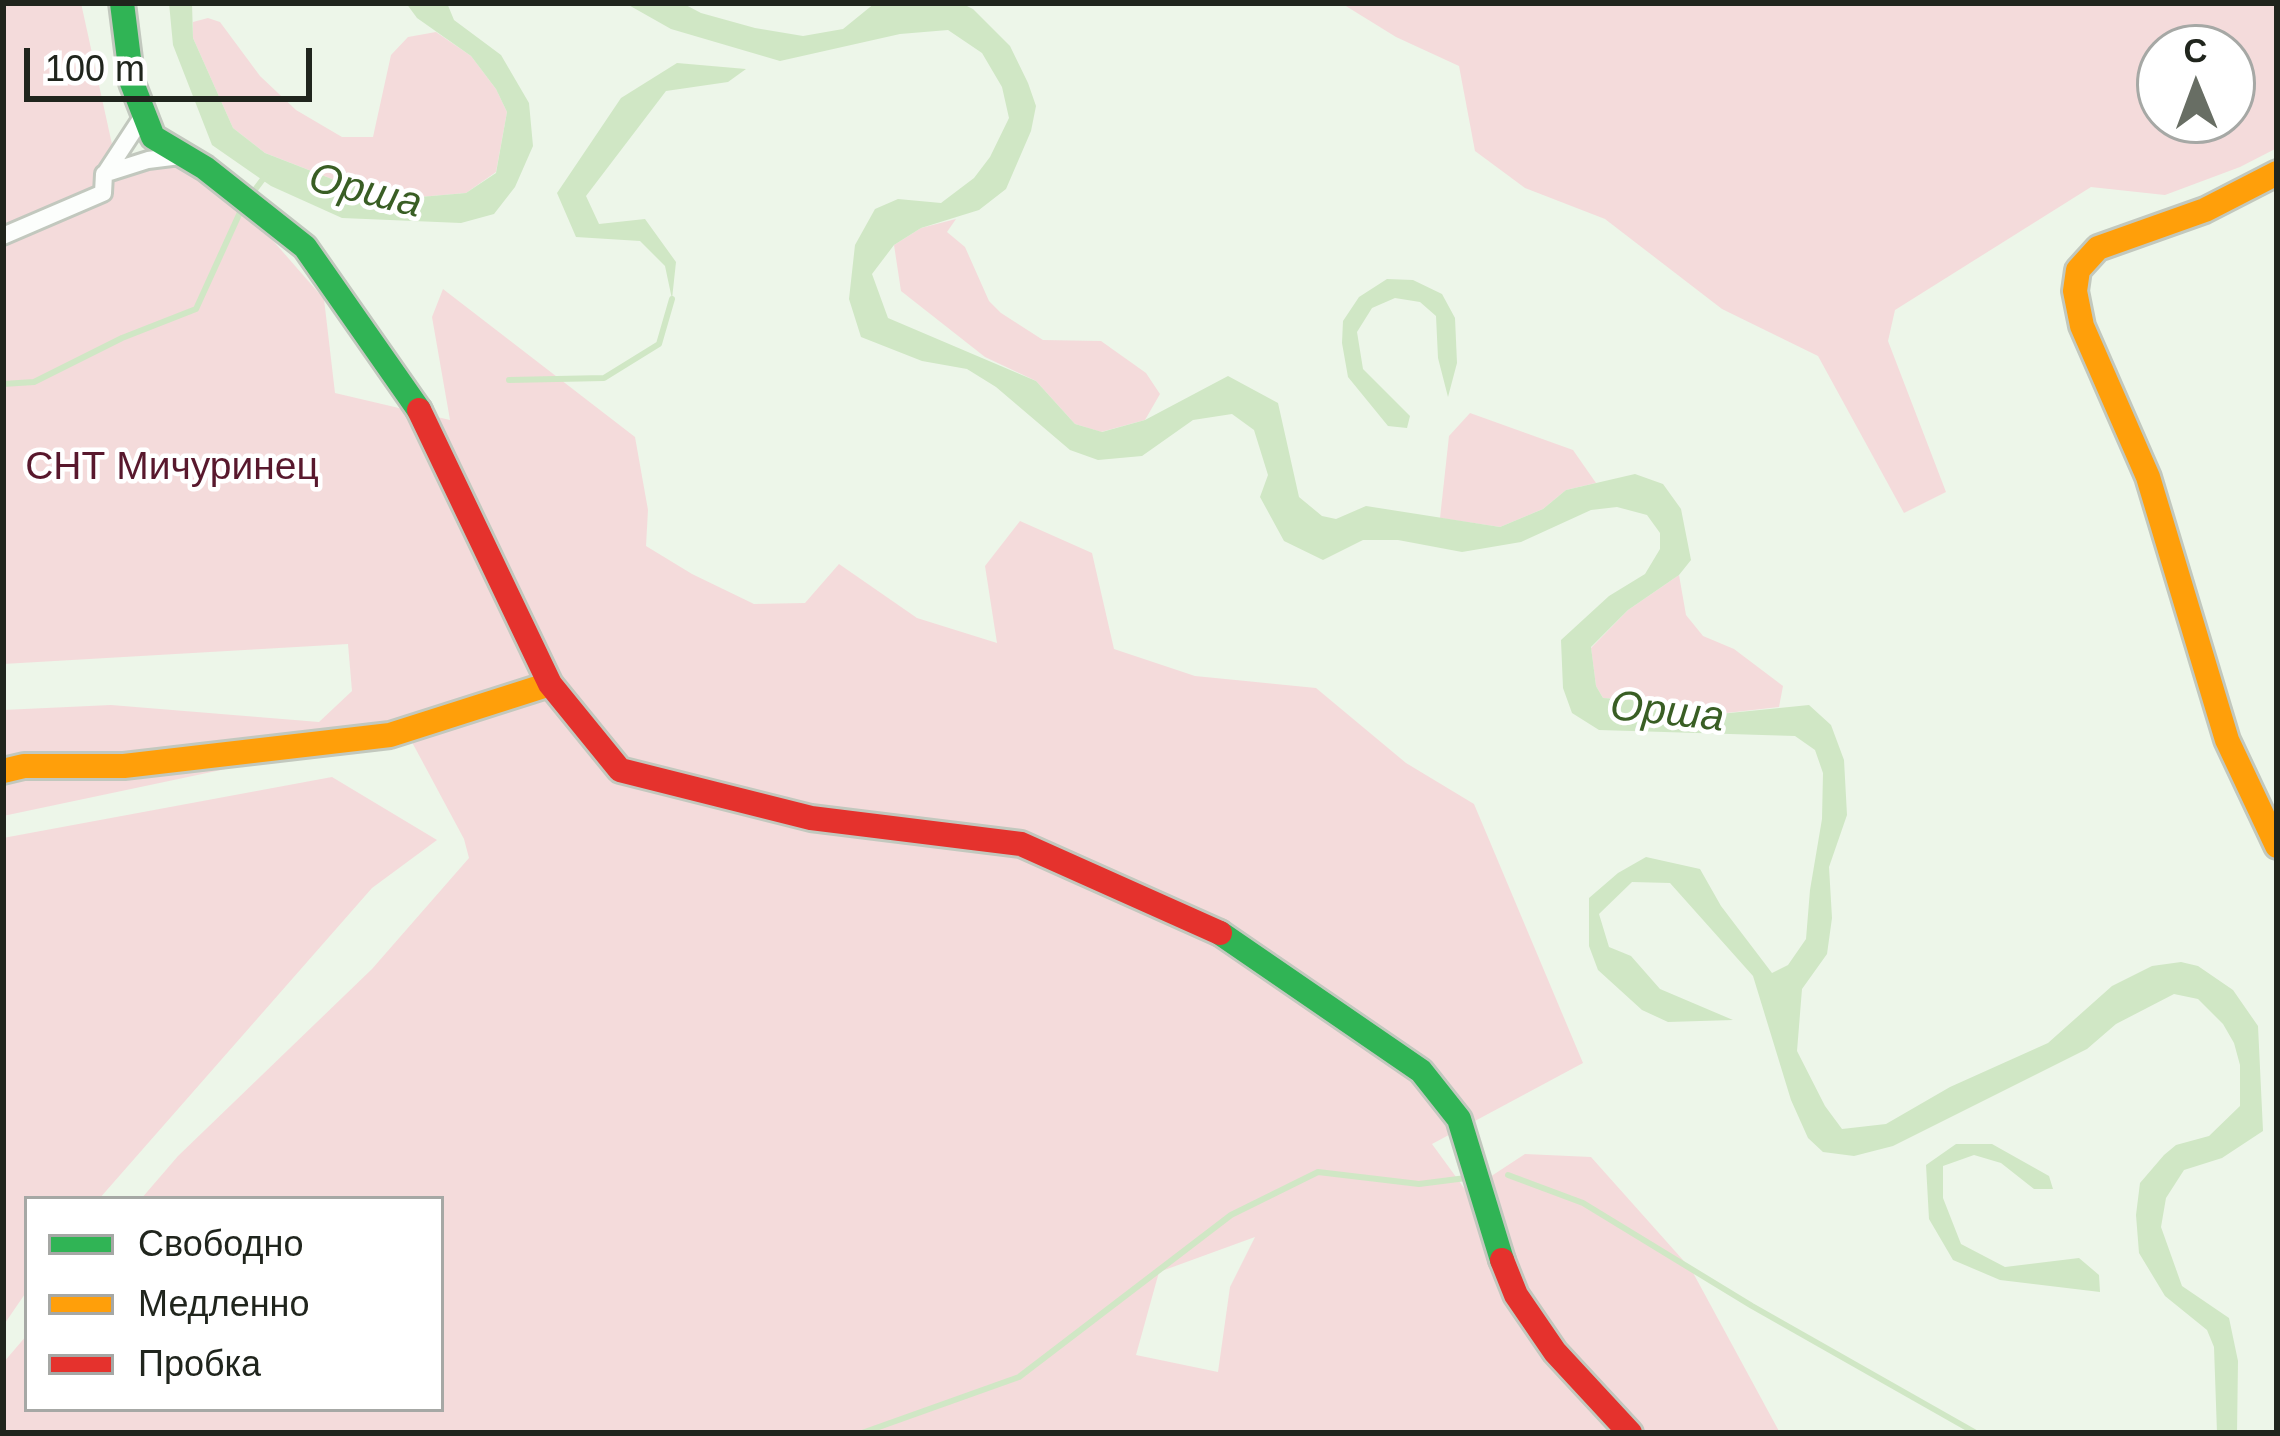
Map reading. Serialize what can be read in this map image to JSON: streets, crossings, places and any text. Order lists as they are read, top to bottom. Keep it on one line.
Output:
{"water":["Орша"],"parks":["СНТ Мичуринец"],"legend":["Свободно","Медленно","Пробка"],"scale_bar":"100 m","north":"top"}
